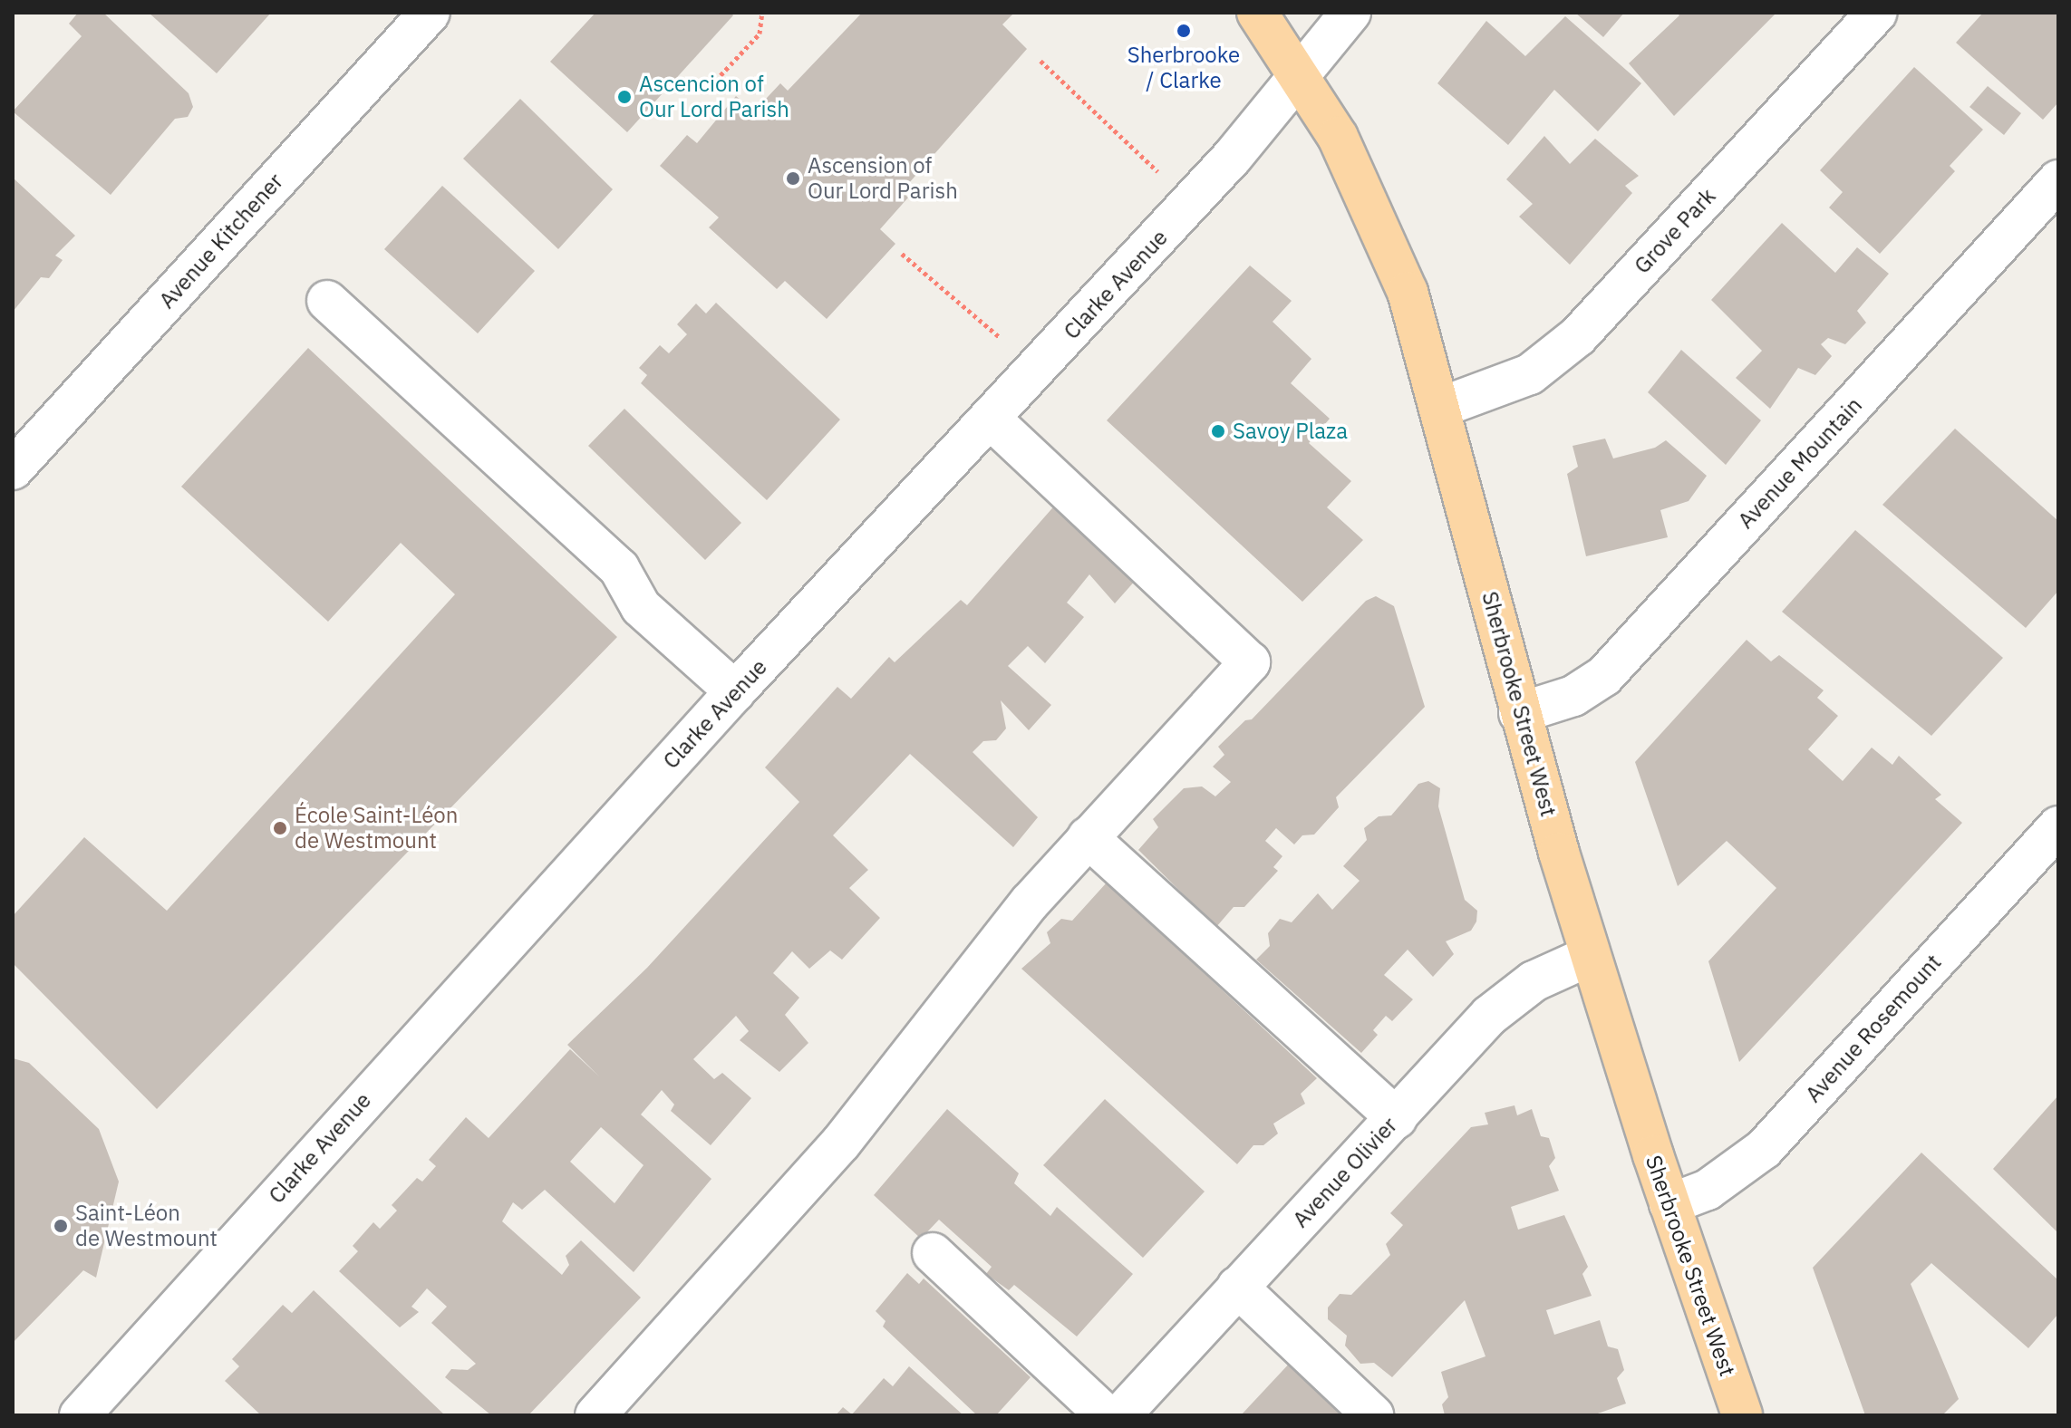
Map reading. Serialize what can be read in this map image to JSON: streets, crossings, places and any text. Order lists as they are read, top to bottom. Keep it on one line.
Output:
{"streets":{"main road":["Sherbrooke Street West"],"street":["Grove Park","Avenue Kitchener","Clarke Avenue","Avenue Mountain","Avenue Rosemount","Avenue Olivier"]},"crossings":[["Grove Park","Sherbrooke Street West"],["Clarke Avenue","Sherbrooke Street West"],["Avenue Mountain","Sherbrooke Street West"],["Sherbrooke Street West","Avenue Rosemount"],["Sherbrooke Street West","Avenue Olivier"]],"places":["Sherbrooke / Clarke","Ascencion of Our Lord Parish","Ascension of Our Lord Parish","Savoy Plaza","École Saint-Léon de Westmount","Saint-Léon de Westmount"]}
